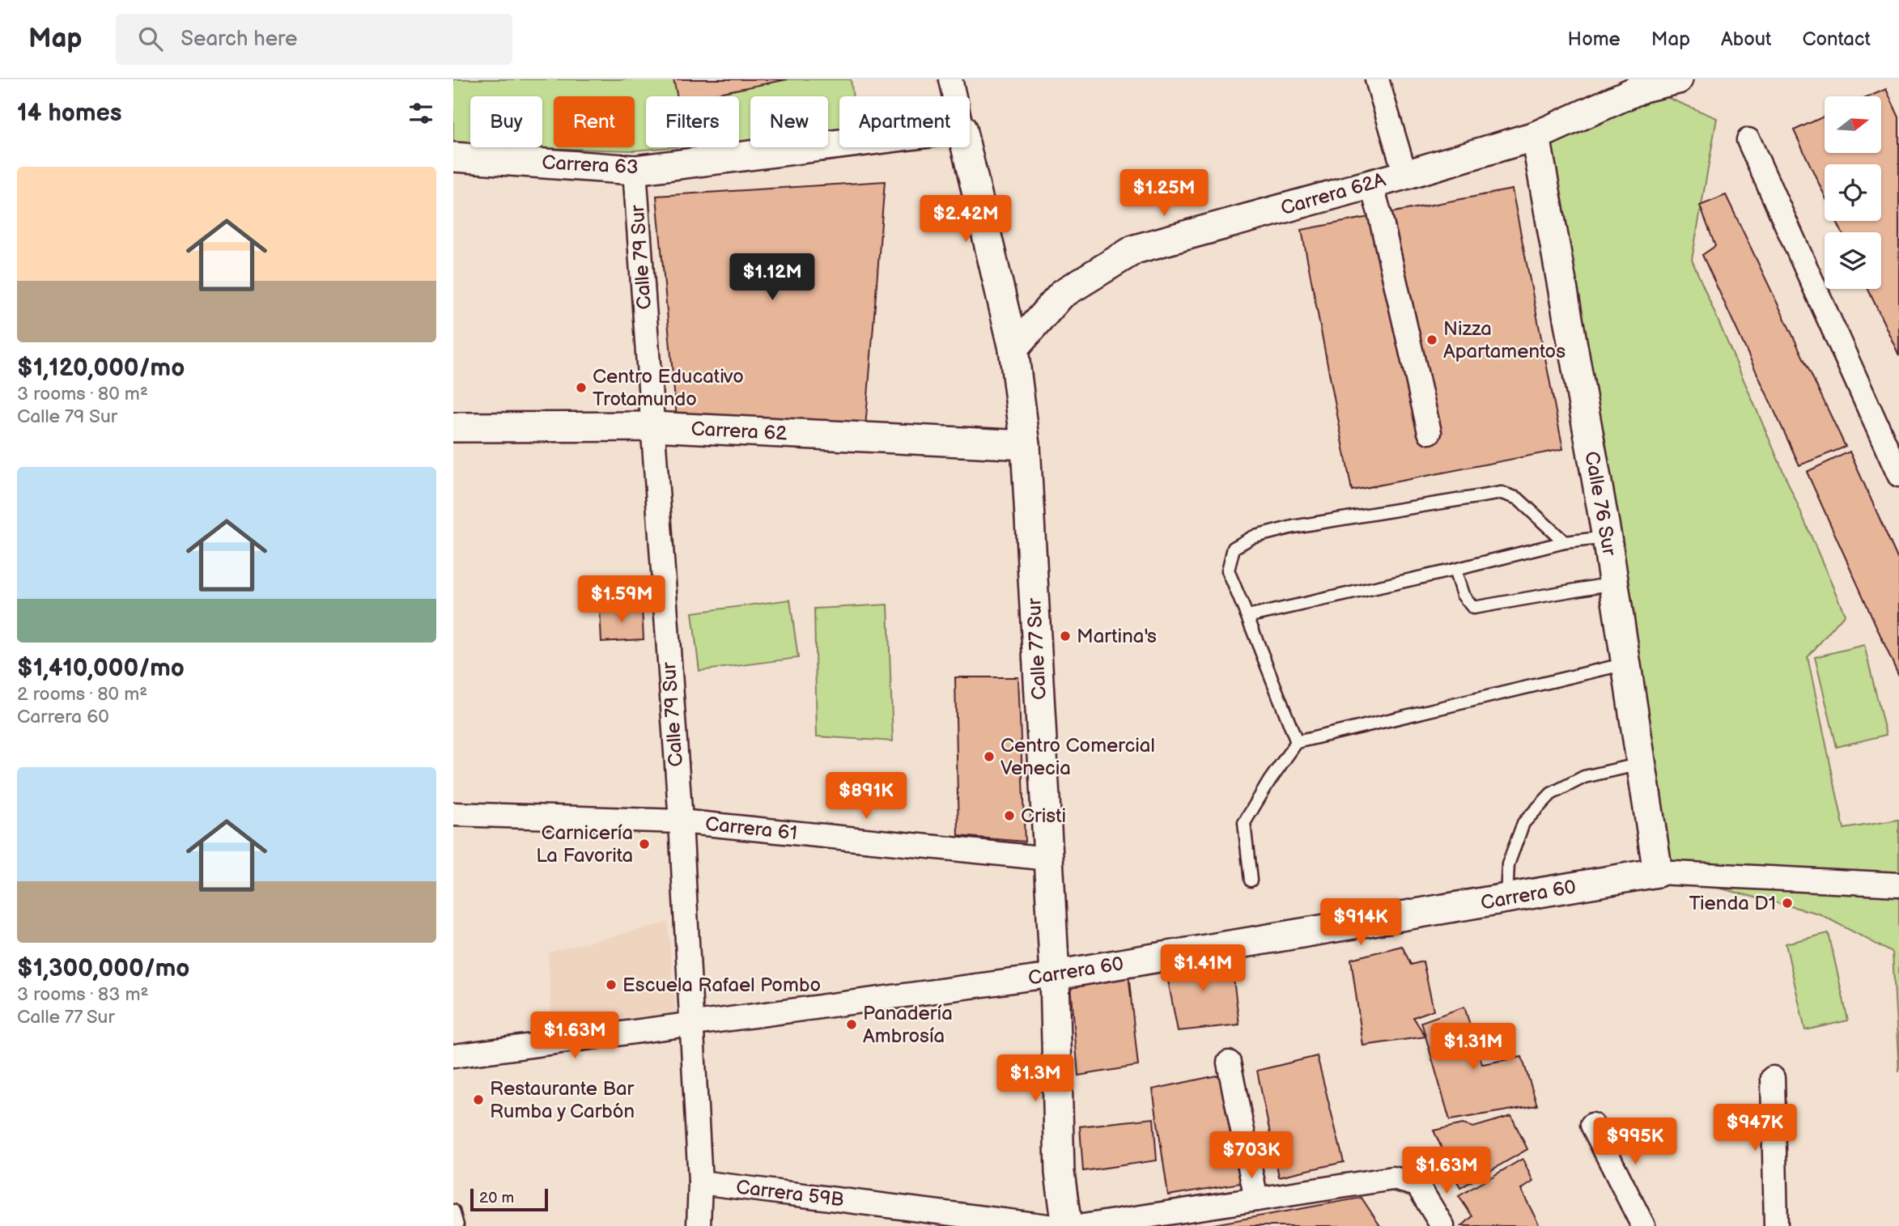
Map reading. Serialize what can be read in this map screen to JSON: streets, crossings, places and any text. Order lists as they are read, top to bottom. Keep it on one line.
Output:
{"streets":{"street":["Carrera 63","Carrera 62A","Calle 79 Sur","Carrera 62","Calle 76 Sur","Calle 77 Sur","Carrera 61","Carrera 60","Carrera 59B"]},"crossings":[["Carrera 63","Calle 79 Sur"],["Carrera 62A","Calle 76 Sur"],["Carrera 62A","Calle 77 Sur"],["Calle 79 Sur","Carrera 62"],["Calle 79 Sur","Carrera 61"],["Calle 79 Sur","Carrera 60"],["Calle 79 Sur","Carrera 59B"],["Carrera 62","Calle 77 Sur"],["Calle 76 Sur","Carrera 60"],["Calle 77 Sur","Carrera 61"],["Calle 77 Sur","Carrera 60"]],"places":["Nizza Apartamentos","Centro Educativo Trotamundo","Martina's","Centro Comercial Venecia","Cristi","Carnicería La Favorita","Tienda D1","Escuela Rafael Pombo","Panadería Ambrosía","Restaurante Bar Rumba y Carbón"],"scale_bar":"20 m","north":"right","page":{"header":"Map","search":"Search here","nav":["Home","Map","About","Contact"],"heading":"14 homes","chip":["Buy","Rent","Filters","New","Apartment"],"list":[{"name":"$1,120,000/mo","note":"3 rooms · 80 m² · Calle 79 Sur"},{"name":"$1,410,000/mo","note":"2 rooms · 80 m² · Carrera 60"},{"name":"$1,300,000/mo","note":"3 rooms · 83 m² · Calle 77 Sur"}],"price":["$1.25M","$2.42M","$1.12M","$1.59M","$891K","$914K","$1.41M","$1.63M","$1.31M","$1.3M","$947K","$995K","$703K","$1.63M"],"scale":"20 m"}}
